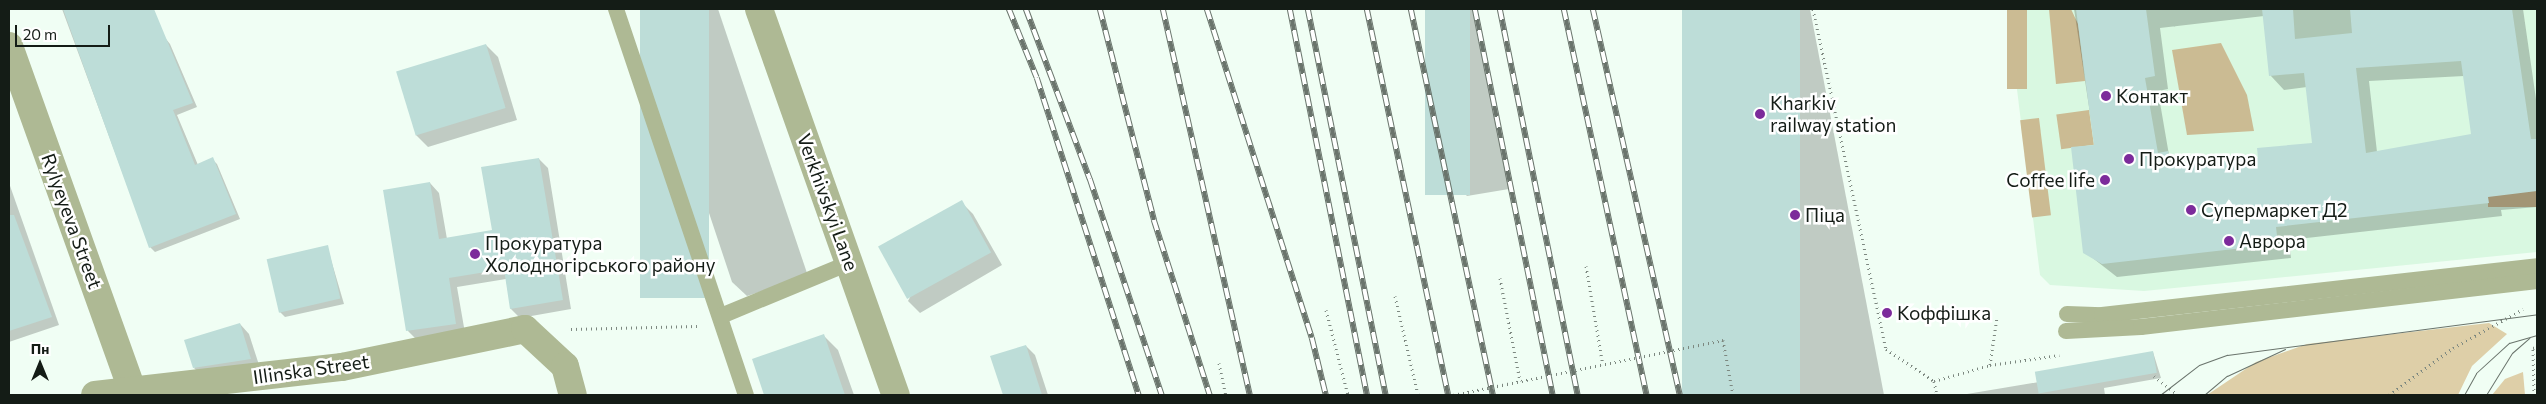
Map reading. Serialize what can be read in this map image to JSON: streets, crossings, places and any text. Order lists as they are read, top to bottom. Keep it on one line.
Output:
{"streets":{"street":["Verkhivskyi Lane","Rylyeyeva Street","Illinska Street"]},"crossings":[["Rylyeyeva Street","Illinska Street"]],"places":["Контакт","Kharkiv railway station","Прокуратура","Coffee life","Супермаркет Д2","Піца","Аврора","Прокуратура Холодногірського району","Коффішка"],"scale_bar":"20 m","north":"top"}
